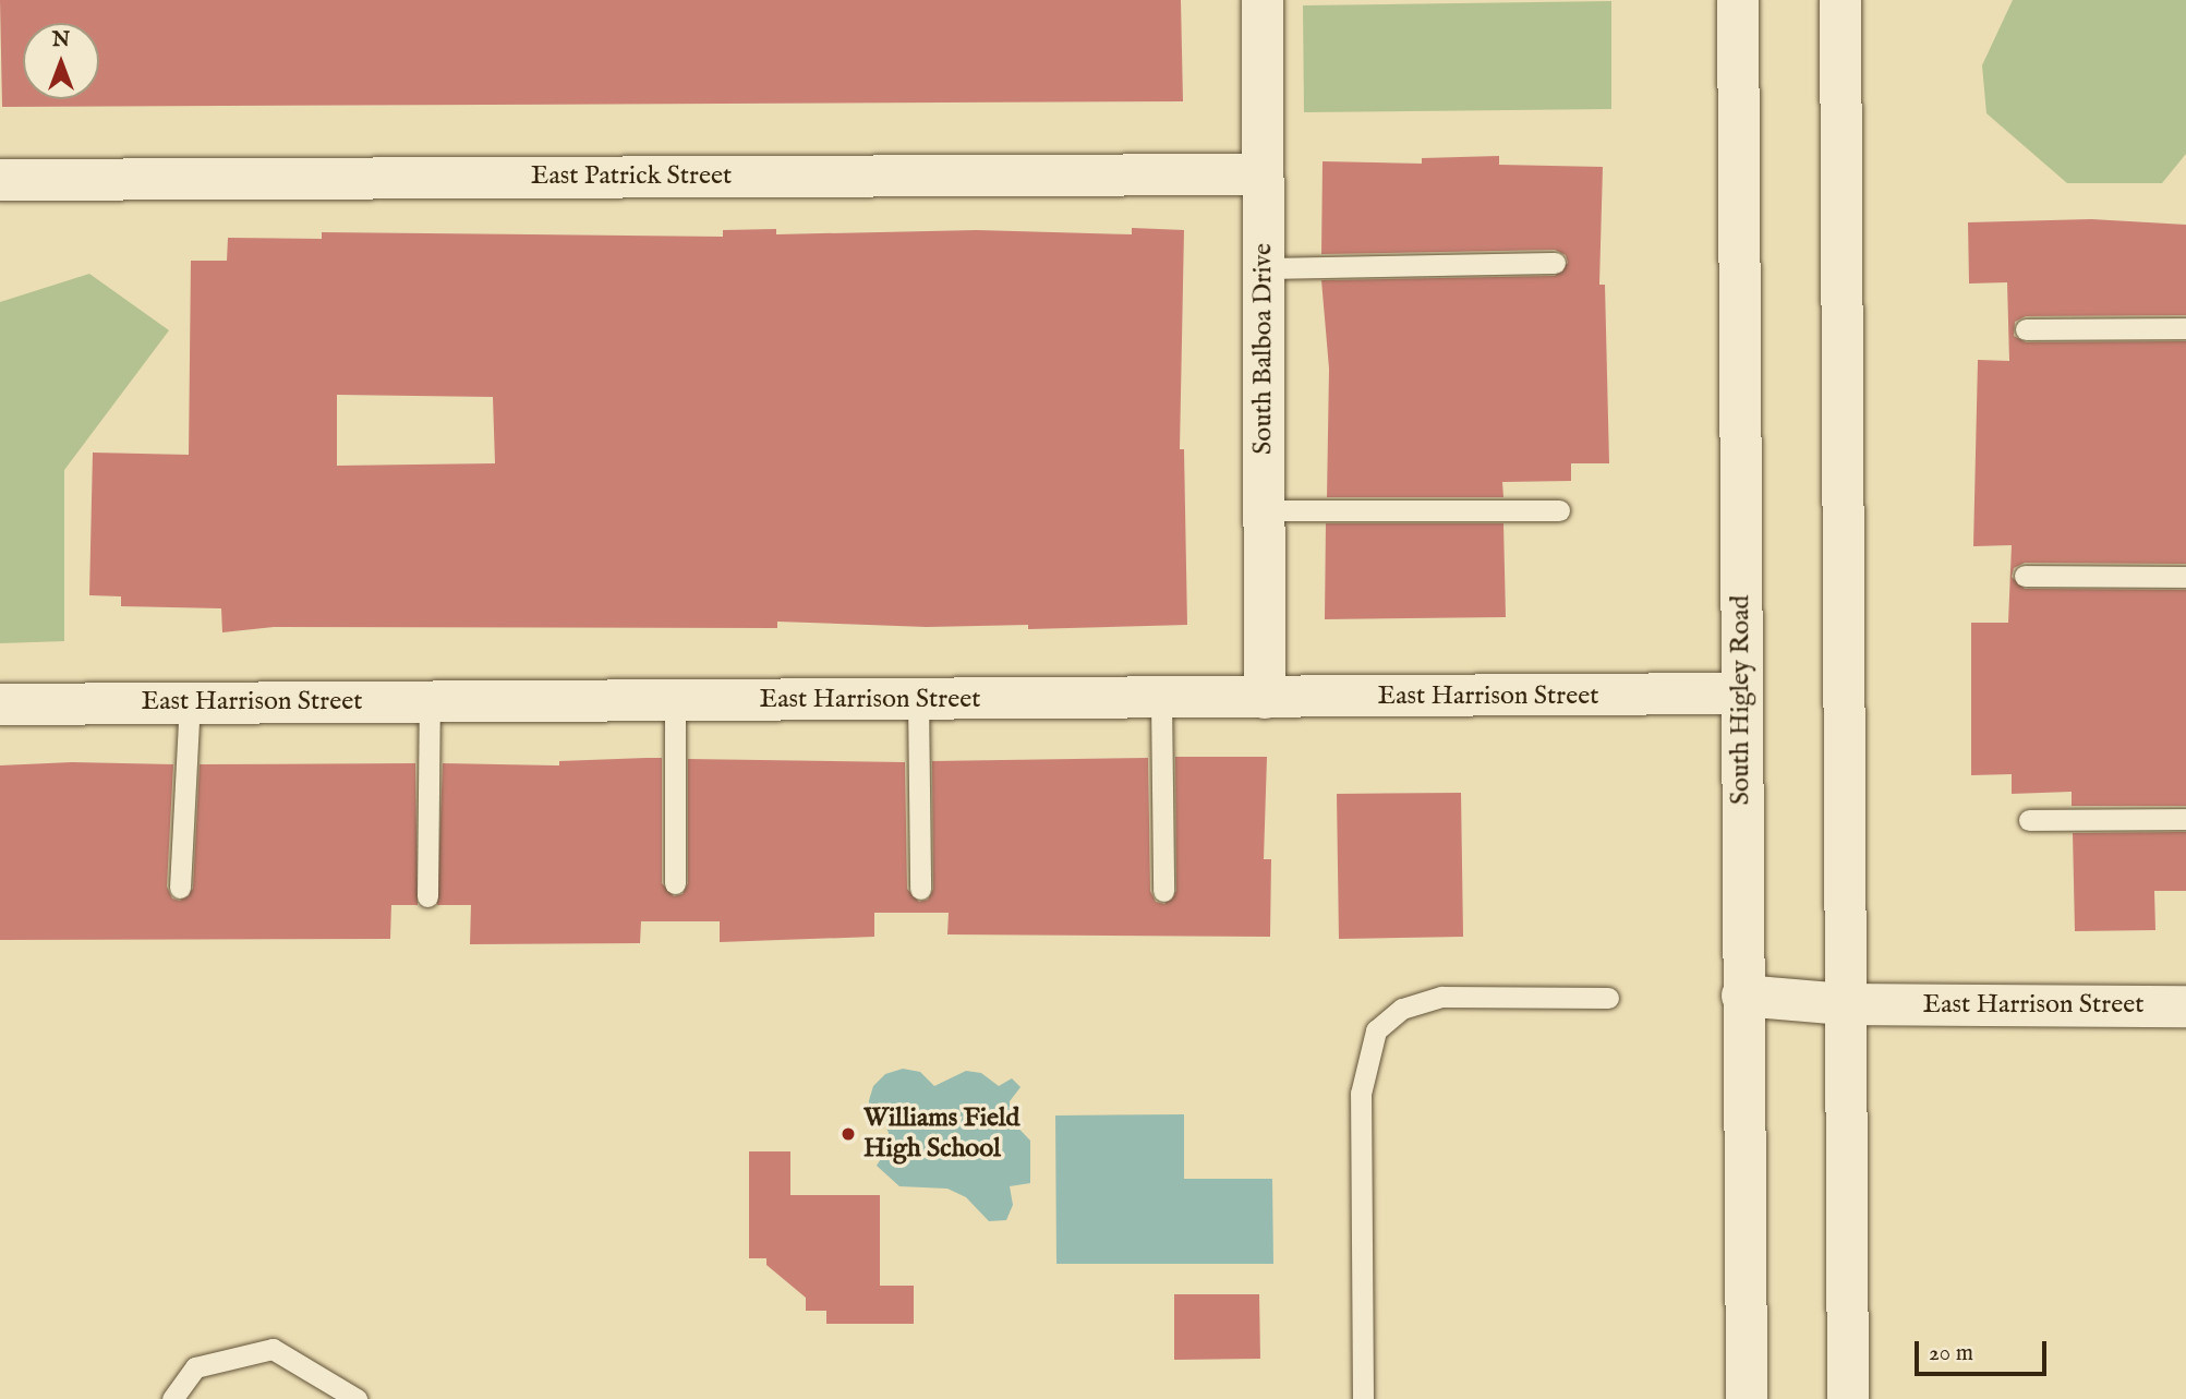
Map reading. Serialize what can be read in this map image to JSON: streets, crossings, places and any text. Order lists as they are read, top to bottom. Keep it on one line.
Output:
{"streets":{"street":["East Patrick Street","South Balboa Drive","East Harrison Street","South Higley Road"]},"crossings":[["East Patrick Street","South Balboa Drive"],["South Balboa Drive","East Harrison Street"],["East Harrison Street","South Higley Road"]],"places":["Williams Field High School"],"scale_bar":"20 m","north":"top"}
